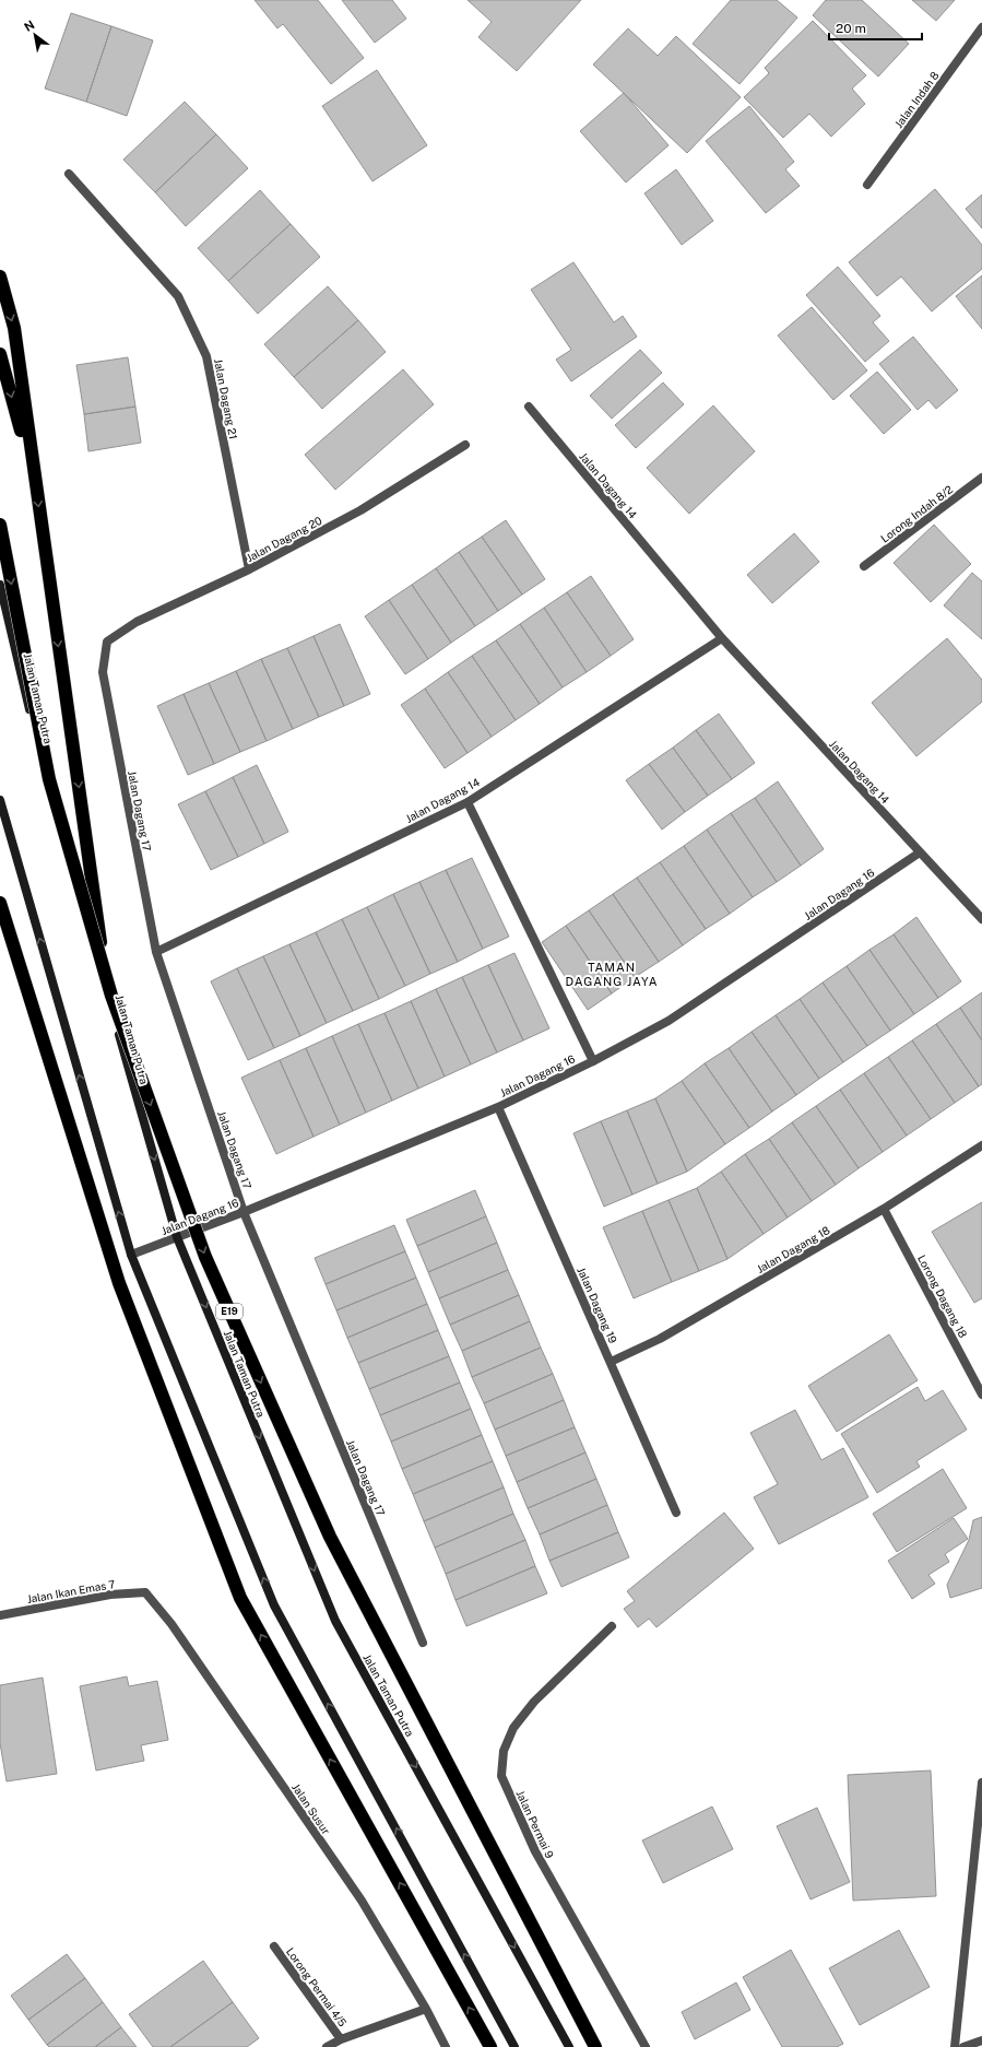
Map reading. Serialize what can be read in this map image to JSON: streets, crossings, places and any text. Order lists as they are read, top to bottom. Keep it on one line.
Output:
{"streets":{"highway":["E19"],"street":["Jalan Indah 8","Jalan Dagang 21","Jalan Dagang 14","Lorong Indah 8/2","Jalan Dagang 20","Jalan Taman Putra","Jalan Dagang 17","Jalan Dagang 16","Jalan Dagang 18","Lorong Dagang 18","Jalan Dagang 19","Jalan Ikan Emas 7","Jalan Susur","Jalan Permai 9","Lorong Permai 4/5"]},"crossings":[["Jalan Dagang 21","Jalan Dagang 20"],["Jalan Dagang 14","Jalan Dagang 17"],["Jalan Dagang 14","Jalan Dagang 16"],["Jalan Dagang 20","Jalan Dagang 17"],["Jalan Taman Putra","Jalan Dagang 16"],["Jalan Dagang 17","Jalan Dagang 16"],["Jalan Dagang 16","Jalan Dagang 19"],["Jalan Dagang 18","Lorong Dagang 18"],["Jalan Dagang 18","Jalan Dagang 19"],["Jalan Ikan Emas 7","Jalan Susur"]],"districts":["TAMAN DAGANG JAYA"],"scale_bar":"20 m","north":"top left"}
